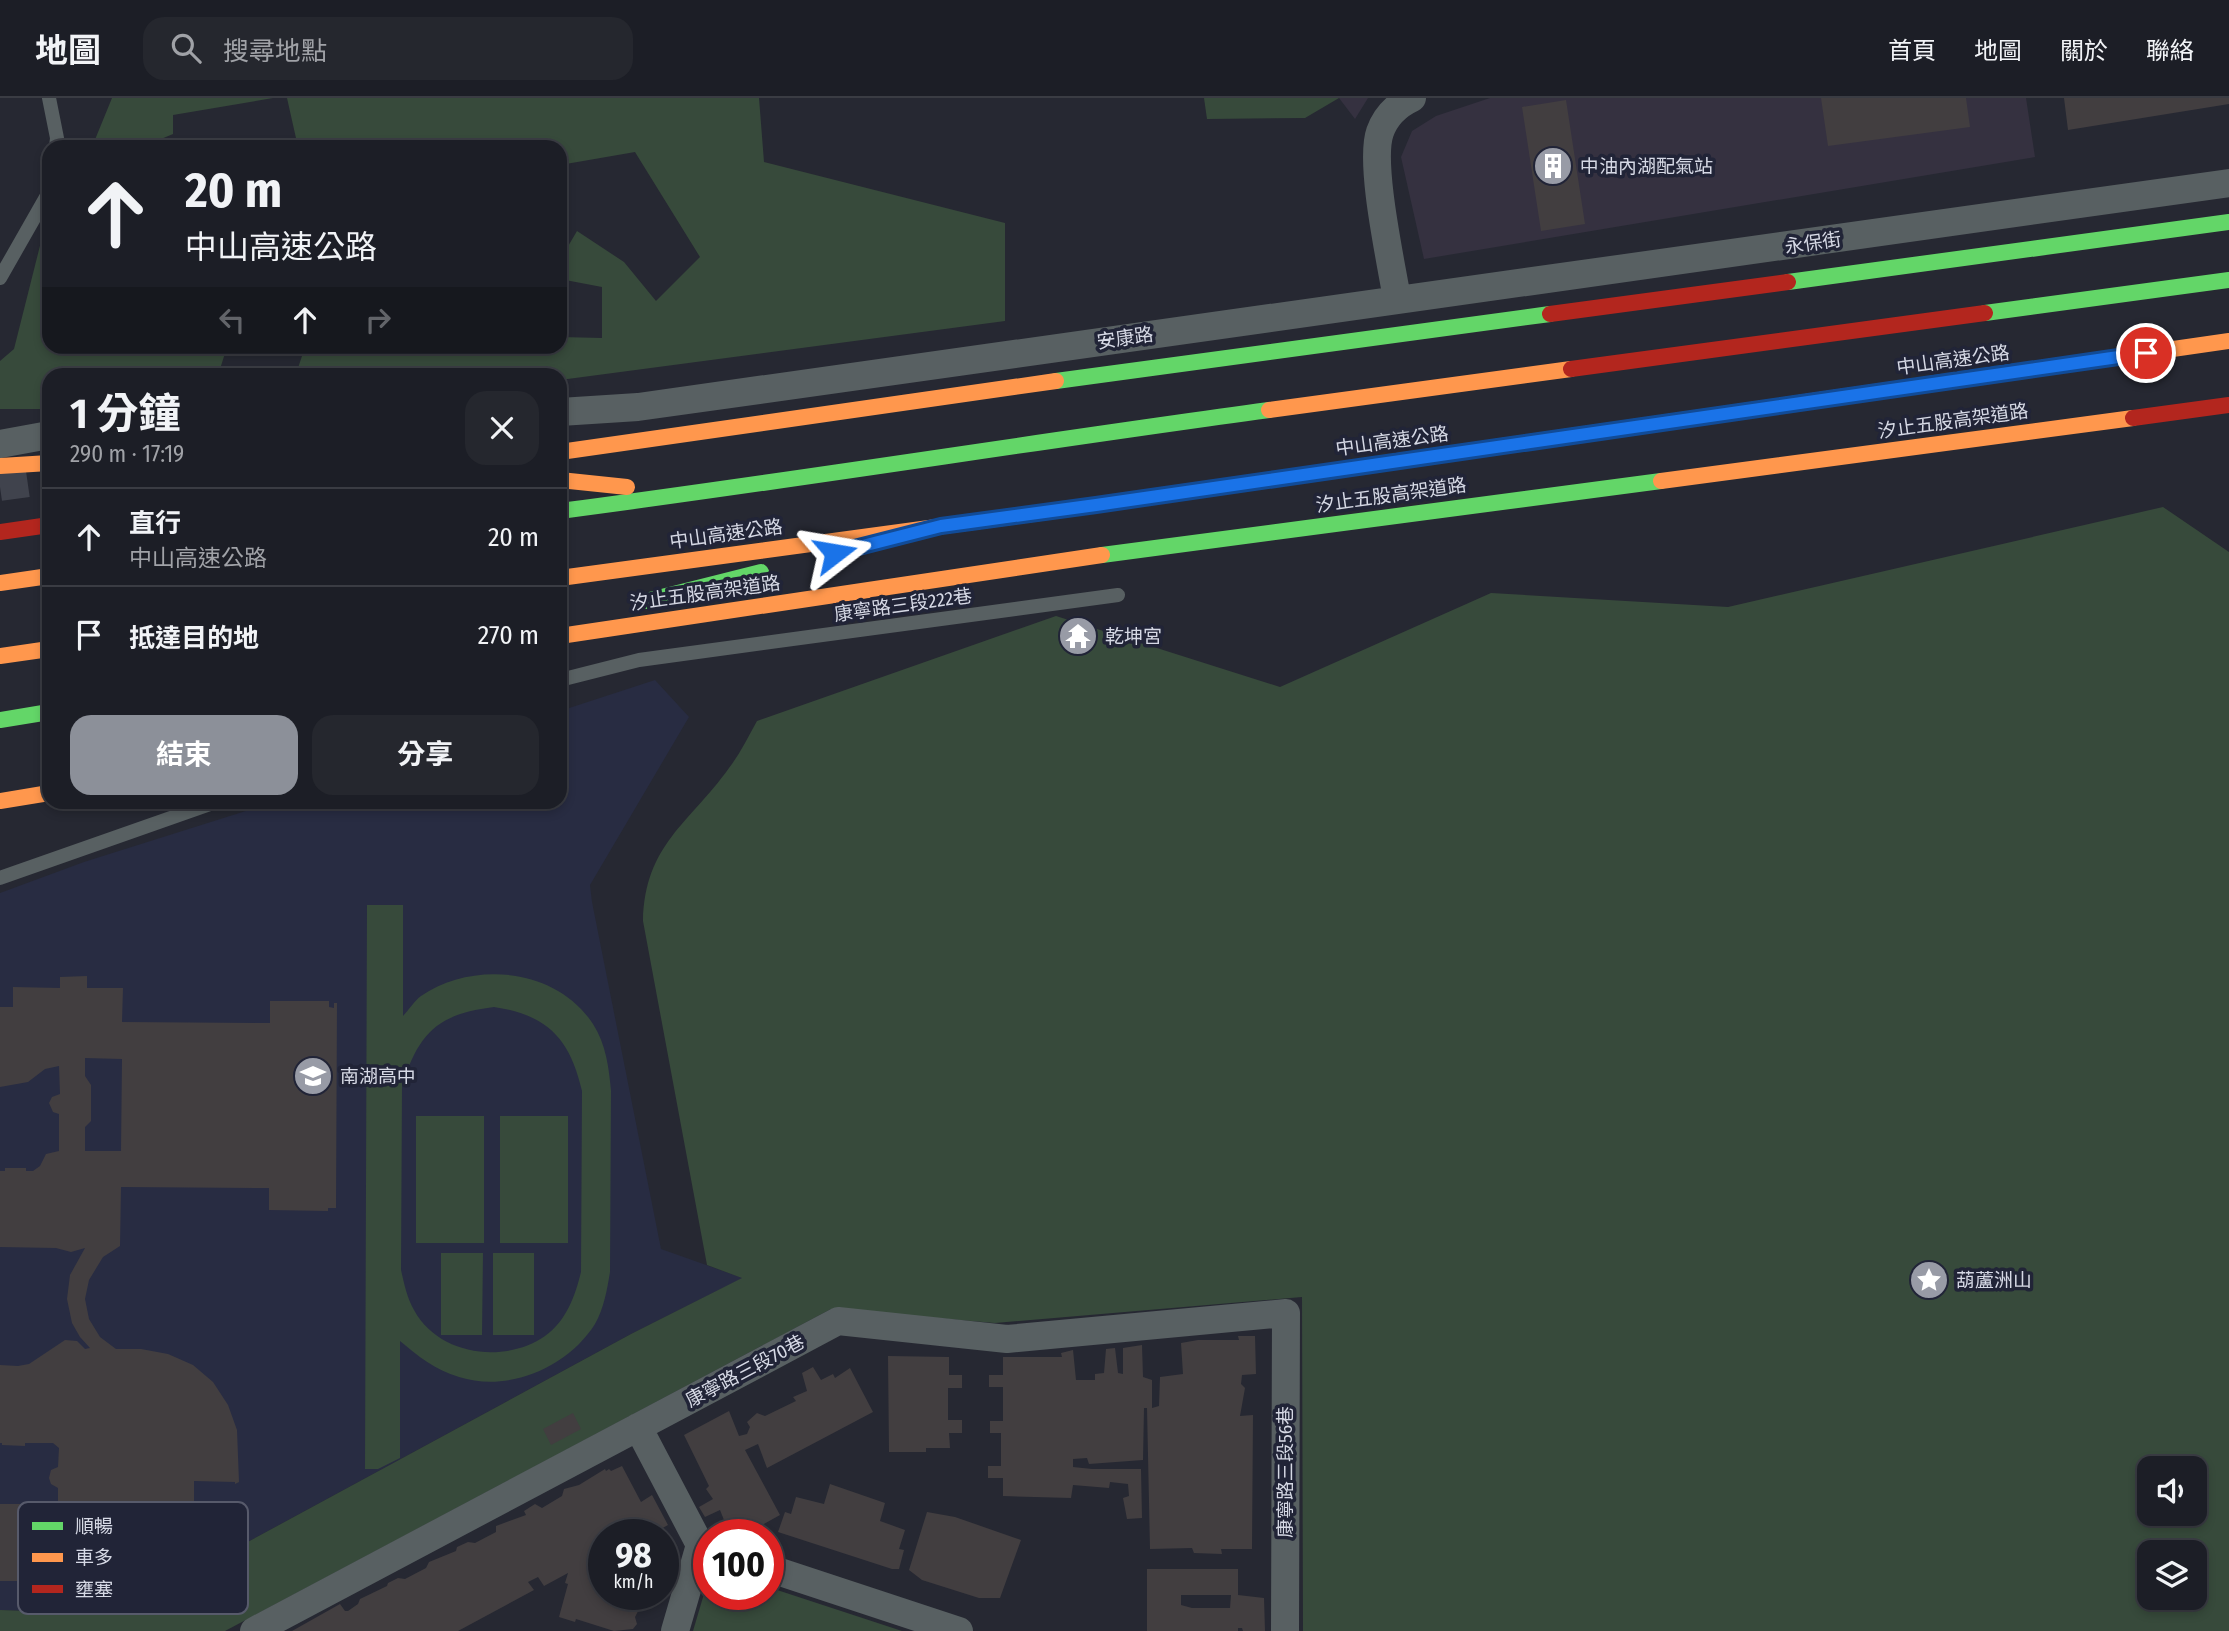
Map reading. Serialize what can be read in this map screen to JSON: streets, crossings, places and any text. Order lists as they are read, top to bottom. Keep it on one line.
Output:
{"streets":{"highway":["中山高速公路","汐止五股高架道路"],"street":["永保街","安康路","康寧路三段70巷","康寧路三段56巷"],"lane":["康寧路三段222巷"]},"crossings":[["永保街","安康路"],["康寧路三段70巷","康寧路三段56巷"]],"places":{"building":["中油內湖配氣站"],"temple":["乾坤宮"],"school or university":["南湖高中"],"place":["葫蘆洲山"]},"legend":["順暢","車多","壅塞"],"page":{"header":"地圖","search":"搜尋地點","nav":["首頁","地圖","關於","聯絡"],"turn":["20 m","中山高速公路"],"heading":["1 分鐘","290 m · 17:19"],"list":[{"name":"直行","note":"中山高速公路","value":"20 m"},{"name":"抵達目的地","value":"270 m"}],"buttons":["結束","分享"],"speed":"98 km/h","limit":"100"}}
